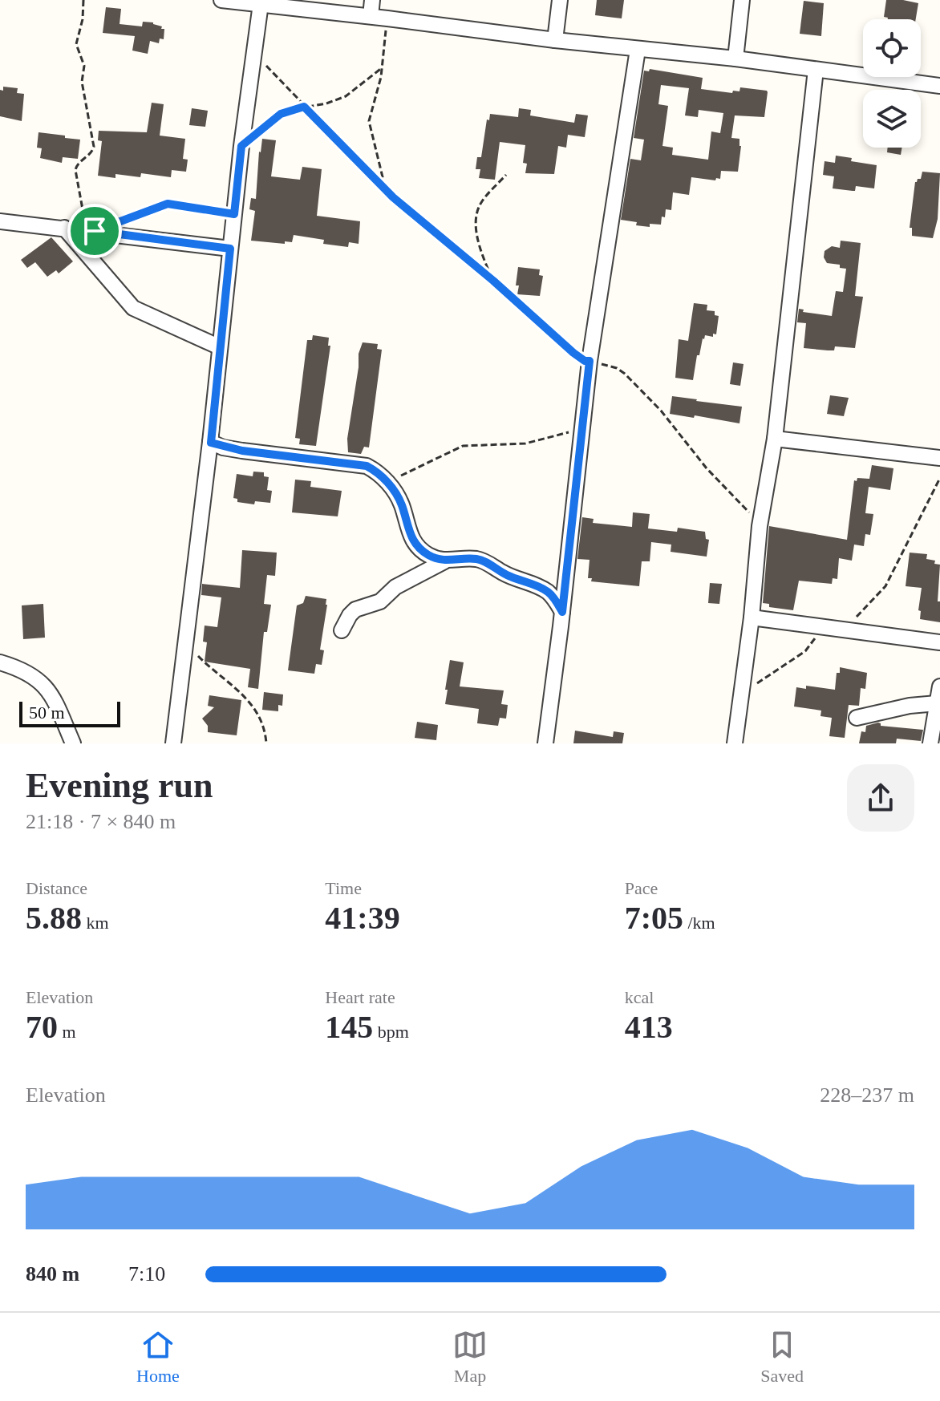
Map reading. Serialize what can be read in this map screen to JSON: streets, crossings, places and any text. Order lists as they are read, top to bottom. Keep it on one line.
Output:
{"scale_bar":"50 m","page":{"scale":"50 m","heading":["Evening run","21:18 · 7 × 840 m"],"stats":[["Distance","5.88 km"],["Time","41:39"],["Pace","7:05 /km"],["Elevation","70 m"],["Heart rate","145 bpm"],["kcal","413"]],"chart":["Elevation","228–237 m"],"list":[{"name":"840 m","note":"7:10"}],"tabs":["Home","Map","Saved"]}}
